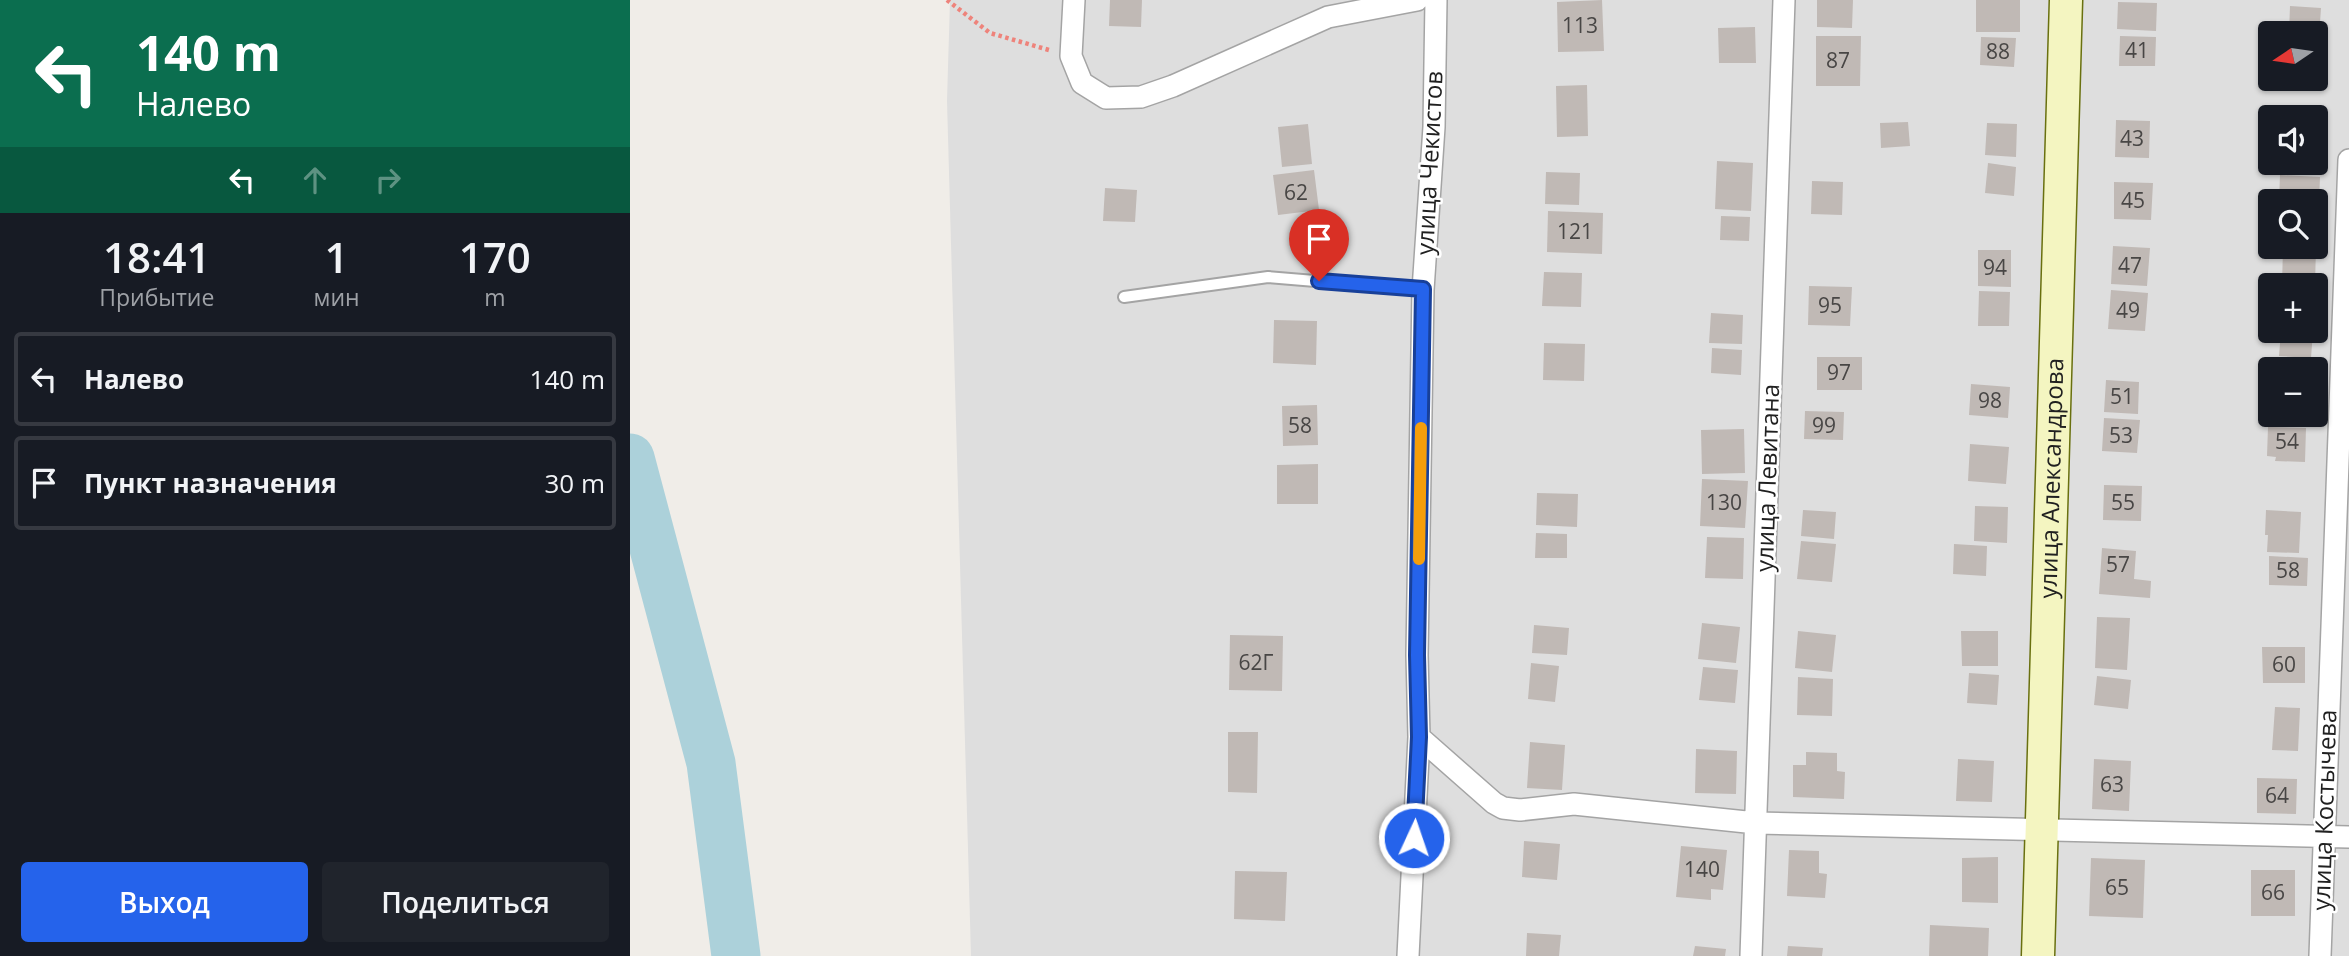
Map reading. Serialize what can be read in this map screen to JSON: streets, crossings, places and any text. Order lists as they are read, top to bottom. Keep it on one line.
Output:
{"streets":{"street":["улица Чекистов","улица Левитана","улица Александрова","улица Костычева"]},"house_numbers":["113","41","88","87","43","62","45","121","47","94","95","49","97","51","98","58","99","53","54","130","55","57","58","62Г","60","63","64","140","65","66"],"north":"left","page":{"turn":["140 m","Налево"],"map_buttons":["+","−"],"eta":["18:41","Прибытие","1","мин","170","m"],"list":[{"name":"Налево","value":"140 m"},{"name":"Пункт назначения","value":"30 m"}],"buttons":["Выход","Поделиться"]}}
